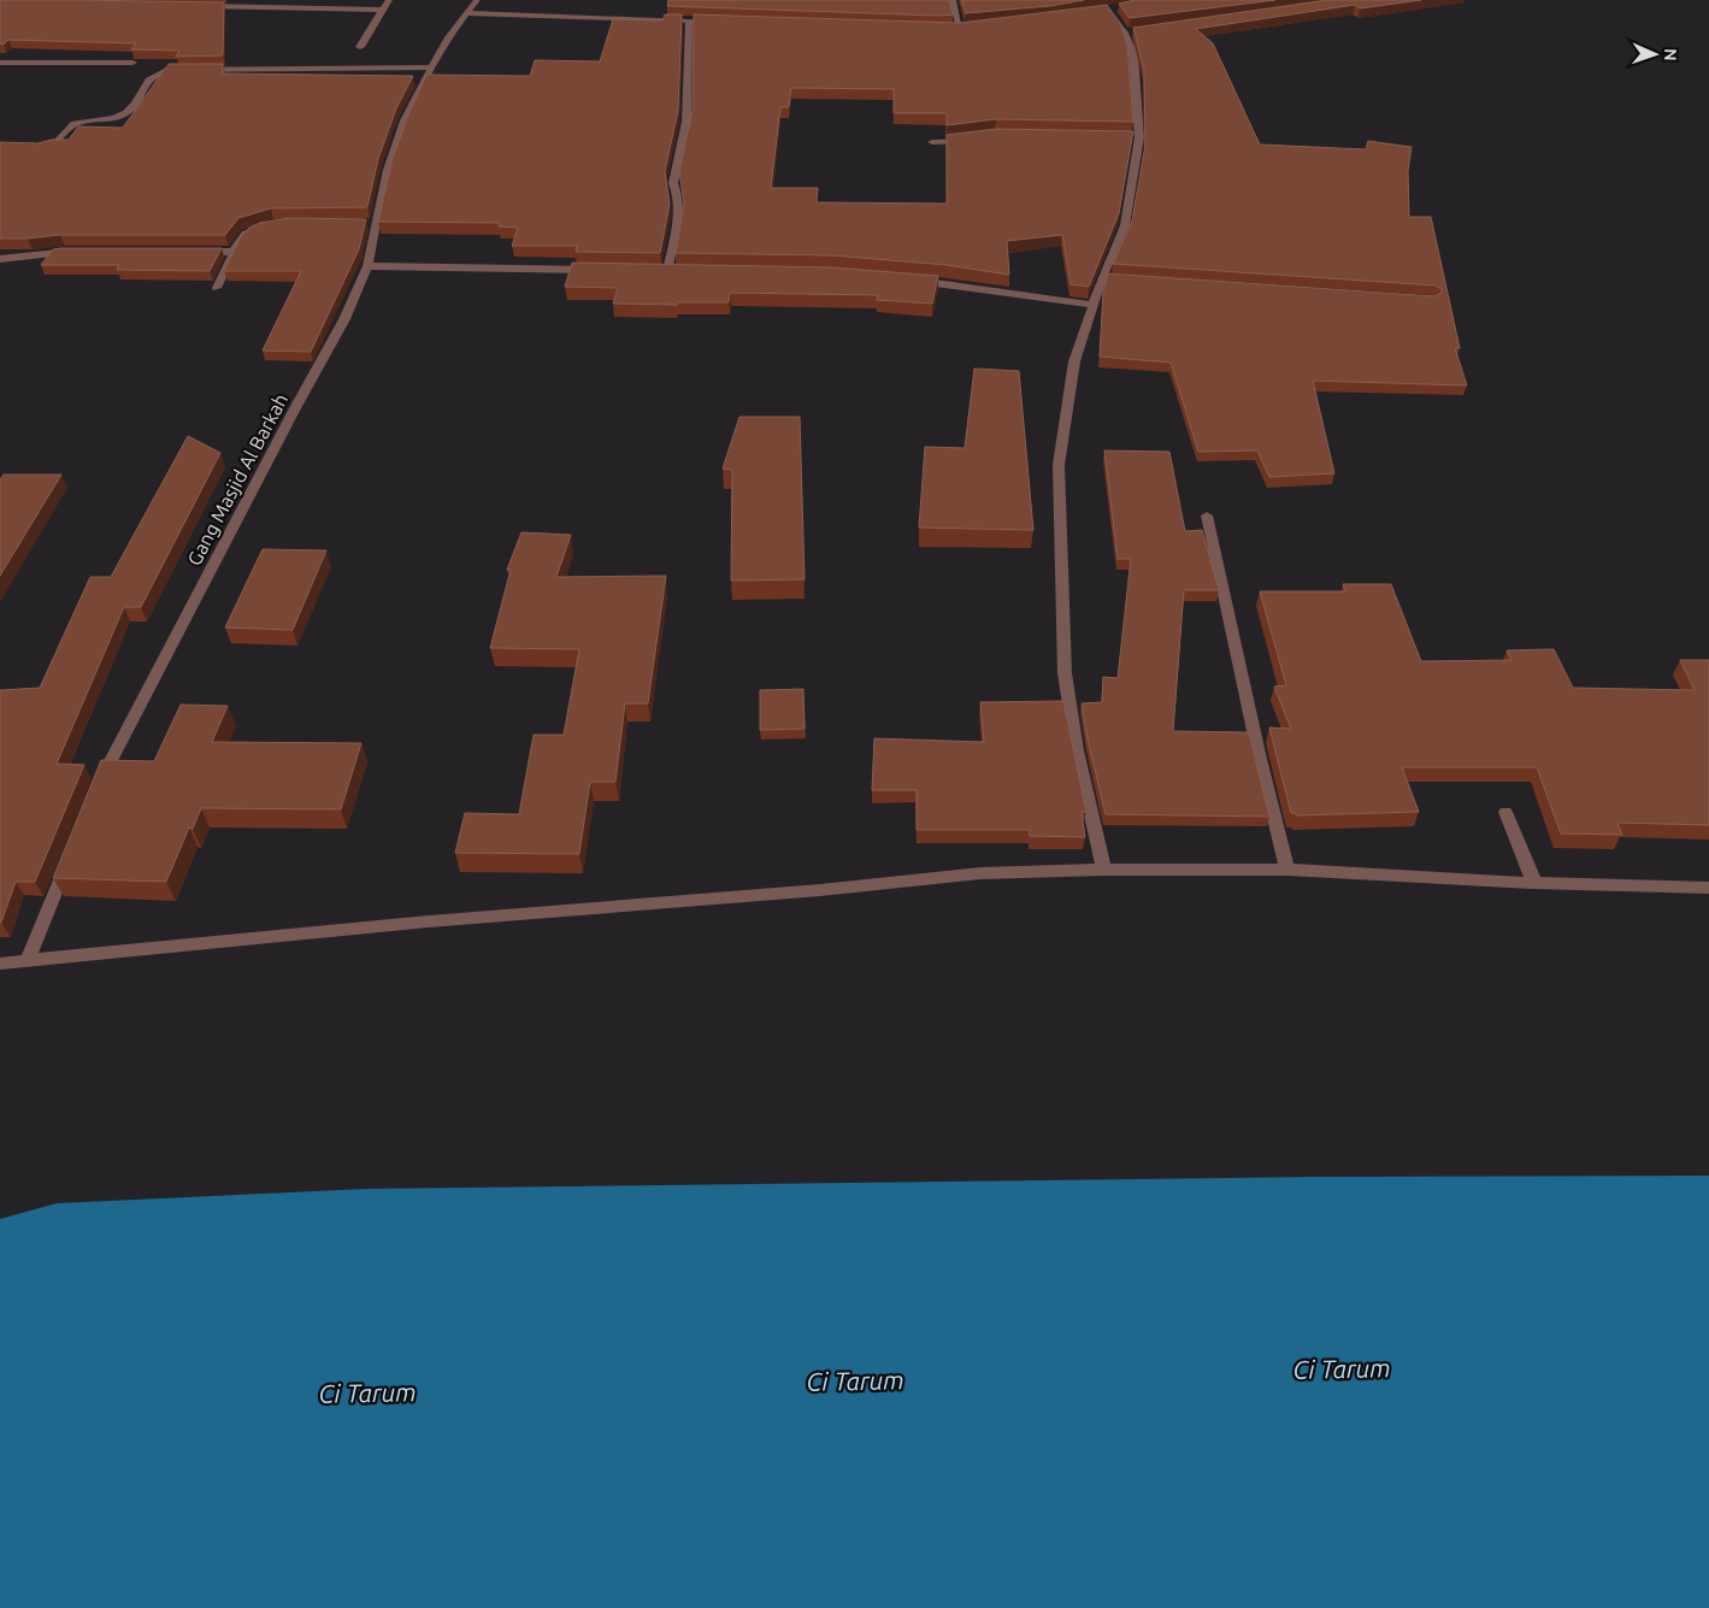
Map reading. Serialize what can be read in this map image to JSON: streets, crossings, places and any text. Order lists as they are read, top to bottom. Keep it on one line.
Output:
{"streets":{"street":["Gang Masjid Al Barkah"]},"water":["Ci Tarum"],"north":"right"}
